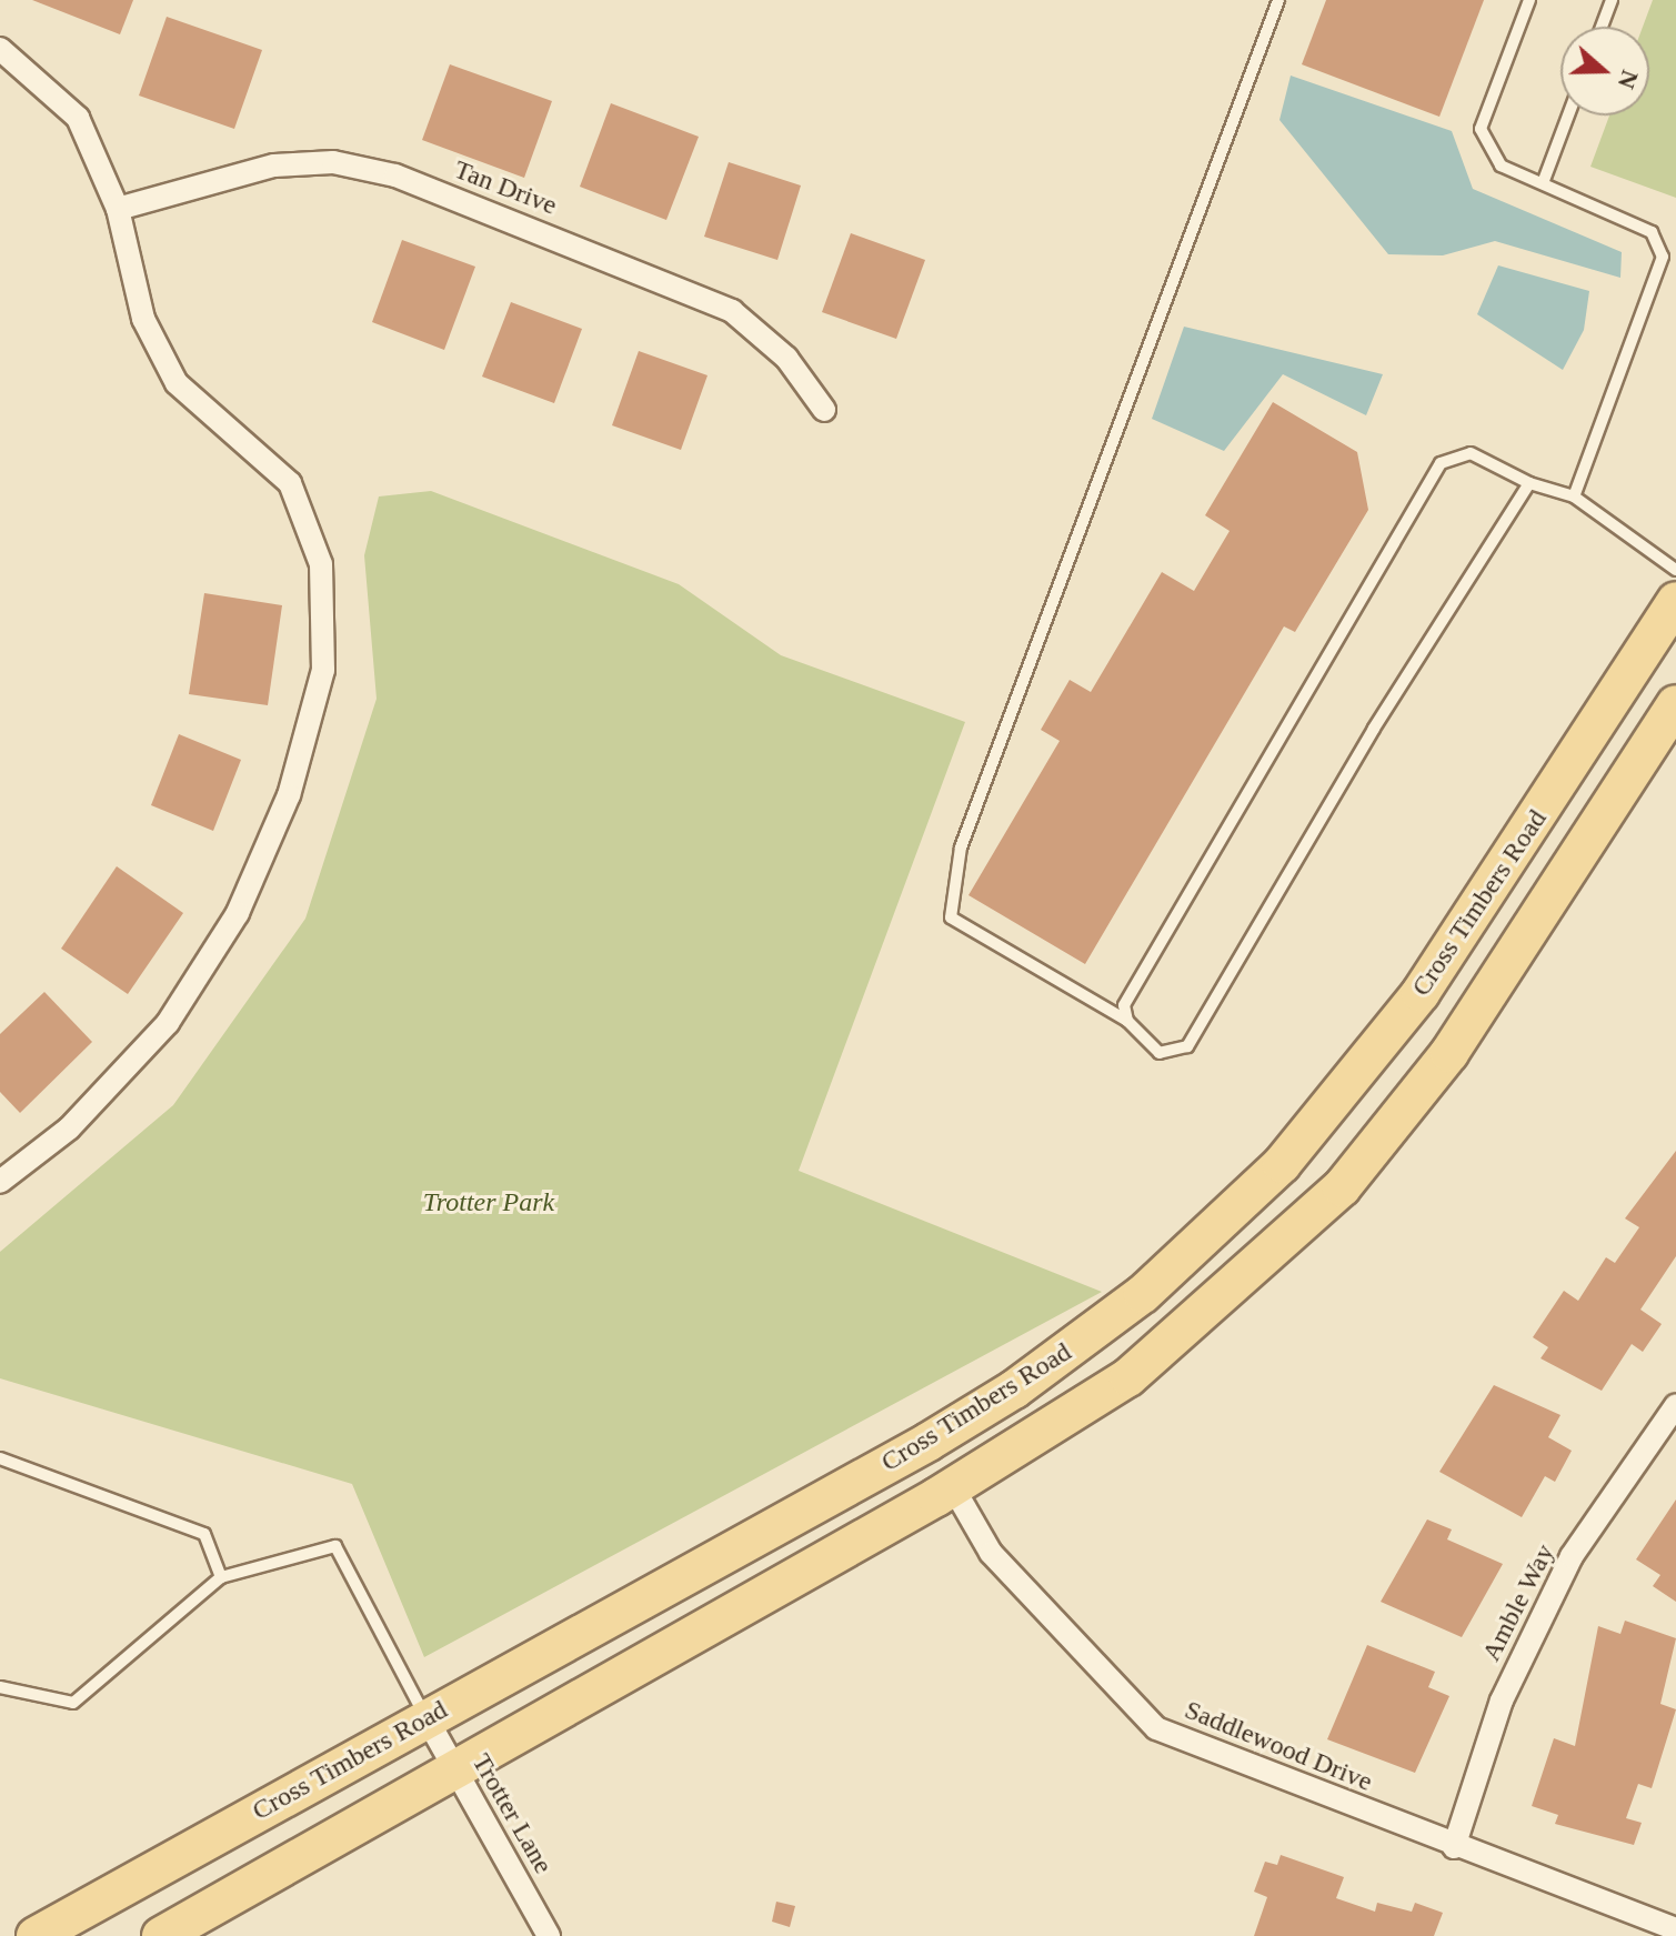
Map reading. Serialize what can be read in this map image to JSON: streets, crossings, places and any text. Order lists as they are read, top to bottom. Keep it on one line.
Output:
{"streets":{"main road":["Cross Timbers Road"],"street":["Tan Drive","Amble Way","Saddlewood Drive","Trotter Lane"]},"crossings":[["Cross Timbers Road","Saddlewood Drive"],["Cross Timbers Road","Trotter Lane"],["Amble Way","Saddlewood Drive"]],"parks":["Trotter Park"],"north":"right"}
